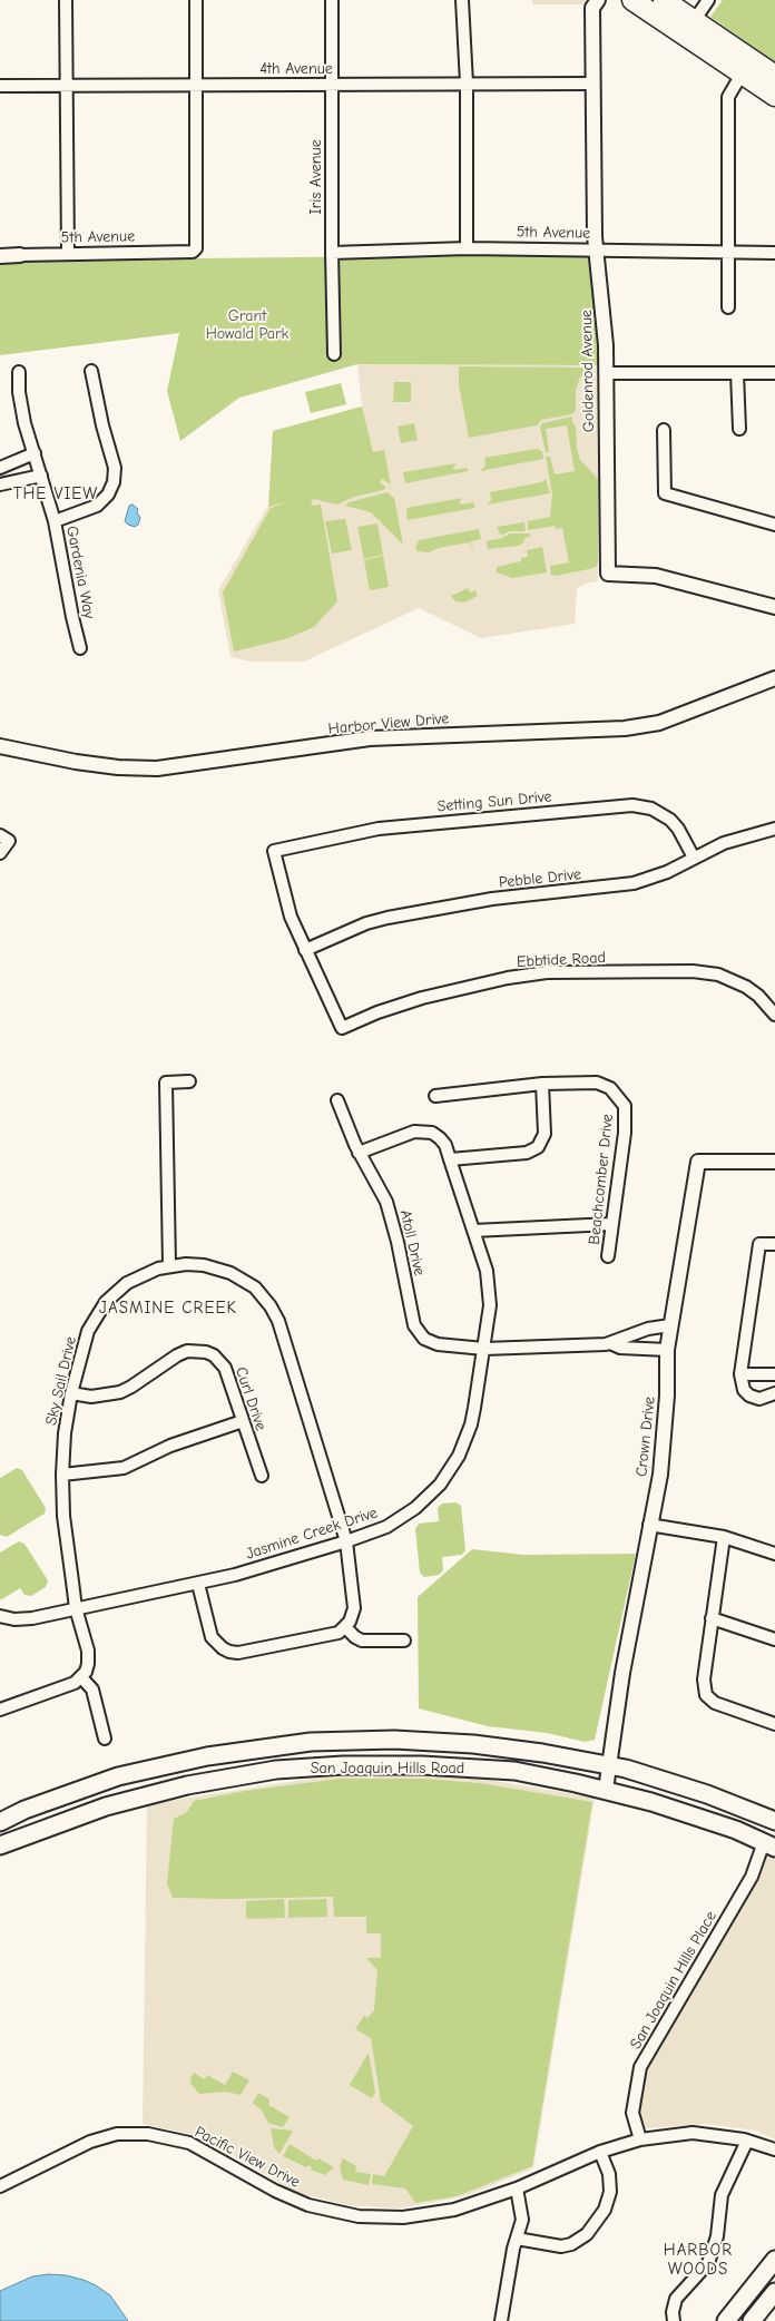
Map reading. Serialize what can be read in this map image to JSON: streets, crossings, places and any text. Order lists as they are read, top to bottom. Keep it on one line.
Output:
{"streets":{"main road":["San Joaquin Hills Road"],"street":["4th Avenue","Iris Avenue","5th Avenue","Goldenrod Avenue","Gardenia Way","Harbor View Drive","Setting Sun Drive","Pebble Drive","Ebbtide Road","Beachcomber Drive","Atoll Drive","Sky Sail Drive","Curl Drive","Crown Drive","Jasmine Creek Drive","San Joaquin Hills Place","Pacific View Drive"]},"crossings":[["4th Avenue","Iris Avenue"],["4th Avenue","5th Avenue"],["4th Avenue","Goldenrod Avenue"],["Iris Avenue","5th Avenue"],["5th Avenue","Goldenrod Avenue"],["Setting Sun Drive","Pebble Drive"],["Setting Sun Drive","Ebbtide Road"],["Pebble Drive","Ebbtide Road"],["Atoll Drive","Jasmine Creek Drive"],["Sky Sail Drive","Curl Drive"],["Sky Sail Drive","Jasmine Creek Drive"],["Crown Drive","San Joaquin Hills Road"],["San Joaquin Hills Road","San Joaquin Hills Place"],["San Joaquin Hills Place","Pacific View Drive"]],"districts":["THE VIEW","JASMINE CREEK","HARBOR WOODS"],"parks":["Grant Howald Park"]}
